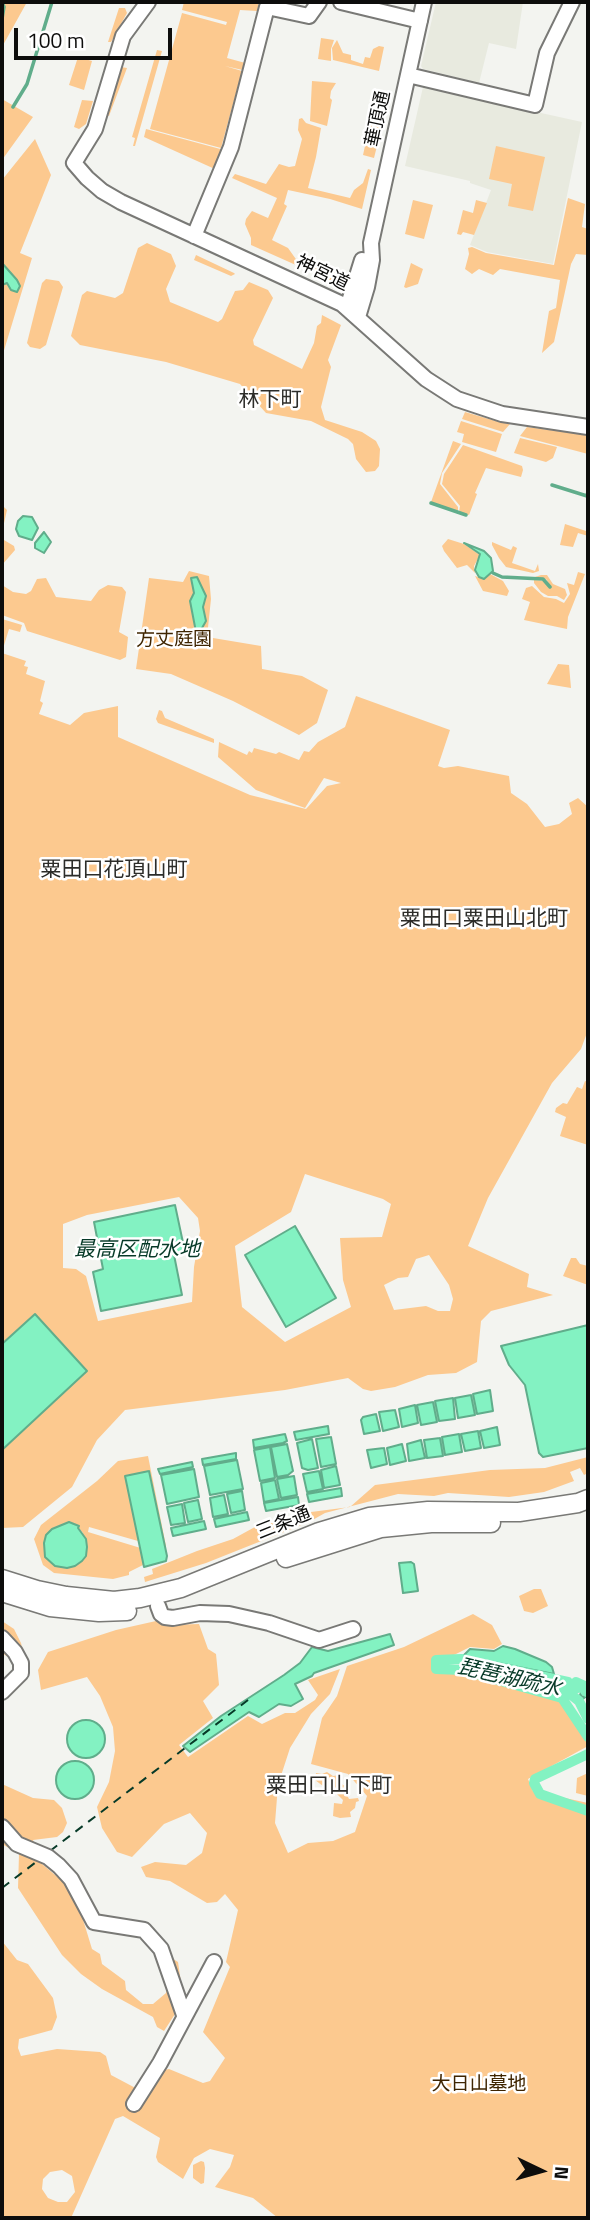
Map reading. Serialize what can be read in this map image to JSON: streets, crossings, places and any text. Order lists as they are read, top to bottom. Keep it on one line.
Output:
{"streets":{"main road":["三条通"],"street":["華頂通","神宮道"]},"crossings":[["華頂通","神宮道"]],"districts":["林下町","粟田口花頂山町","粟田口粟田山北町","粟田口山下町"],"water":["最高区配水地","琵琶湖疏水"],"parks":["方丈庭園","大日山墓地"],"scale_bar":"100 m","north":"right"}
